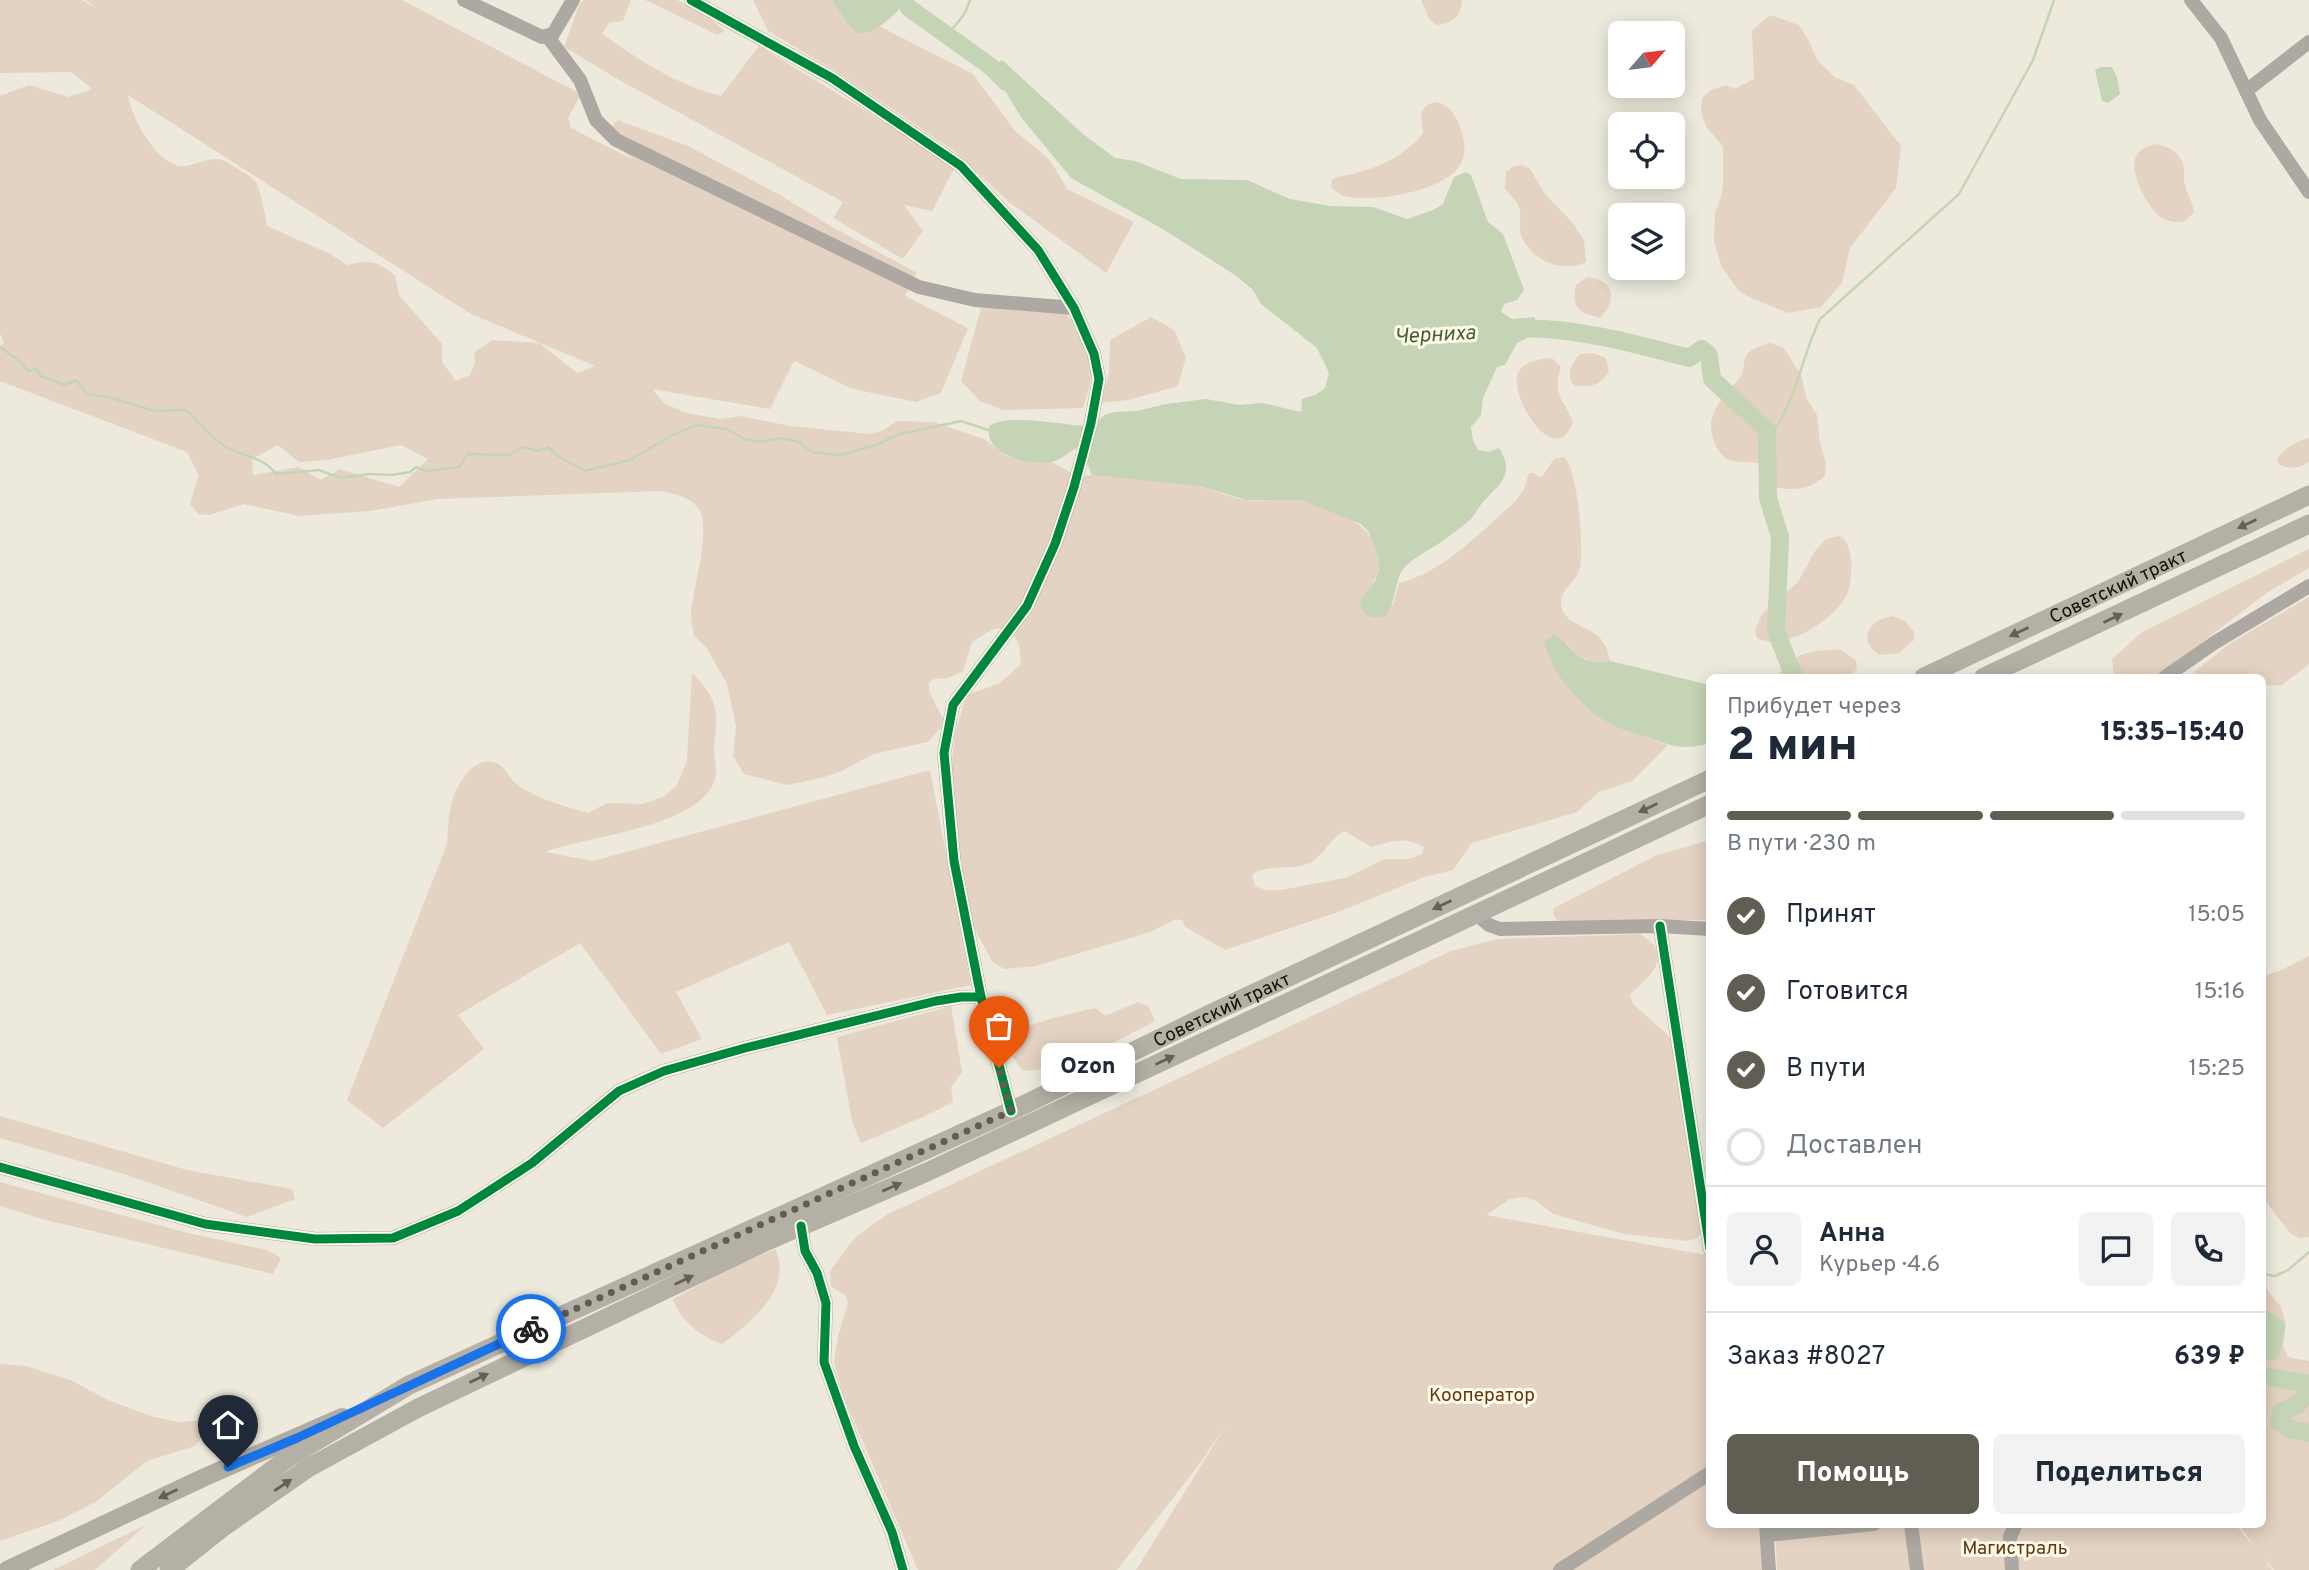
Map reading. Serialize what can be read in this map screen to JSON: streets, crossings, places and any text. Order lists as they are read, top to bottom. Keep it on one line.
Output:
{"streets":{"highway":["Советский тракт"]},"water":["Черниха"],"parks":["Кооператор","Магистраль"],"places":["Ozon"],"north":"top right","page":{"heading":["2 мин","Прибудет через","15:35–15:40"],"panel":["Анна","Курьер · 4.6","Заказ #8027","639 ₽"],"bar":"В пути · 230 m","list":[["Принят","15:05"],["Готовится","15:16"],["В пути","15:25"],"Доставлен"],"bubble":"Ozon","buttons":["Помощь","Поделиться"]}}
